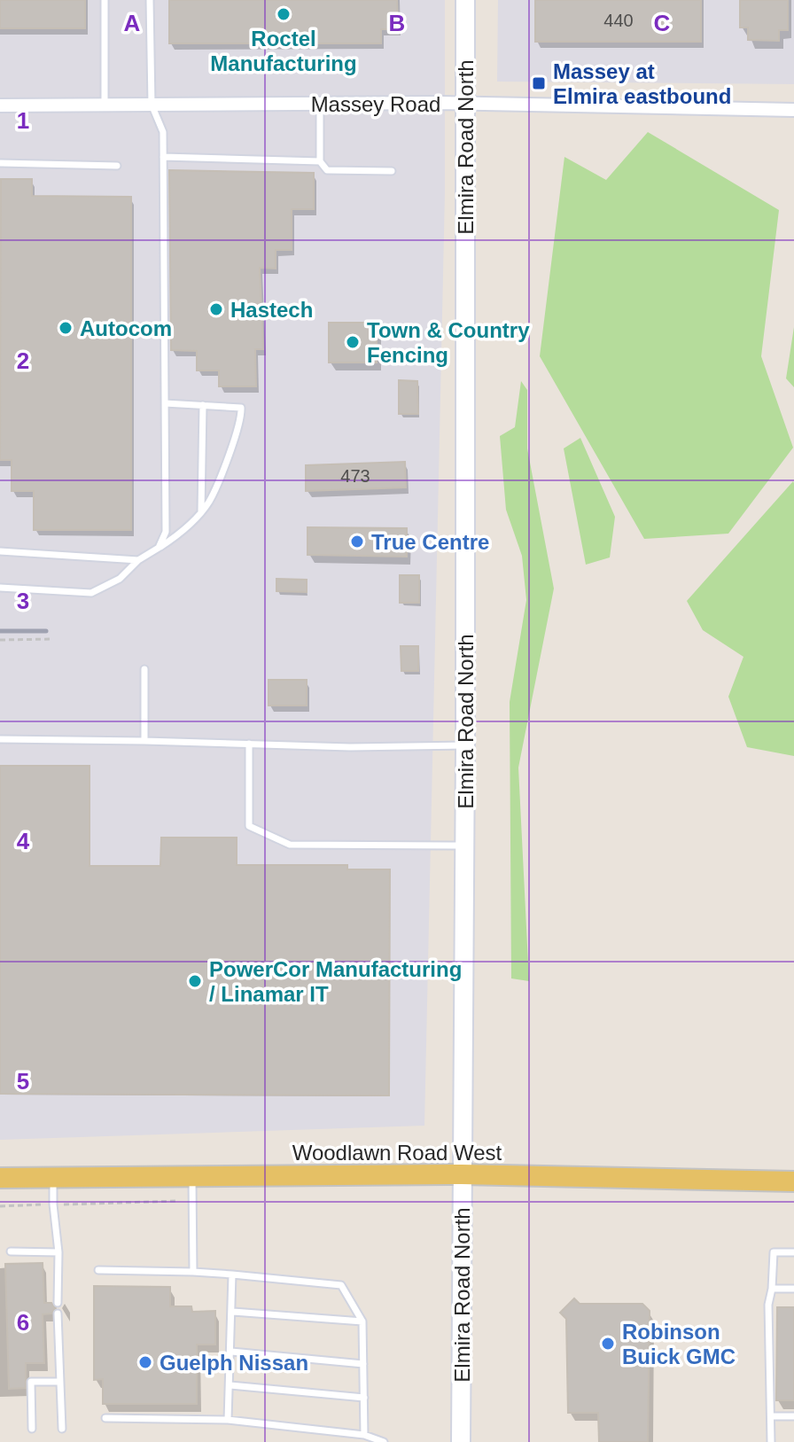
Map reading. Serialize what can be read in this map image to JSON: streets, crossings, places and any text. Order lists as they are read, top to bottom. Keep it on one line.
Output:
{"streets":{"main road":["Elmira Road North","Woodlawn Road West"],"street":["Massey Road"]},"crossings":[["Massey Road","Elmira Road North"],["Elmira Road North","Woodlawn Road West"]],"places":{"other":["Roctel Manufacturing","Hastech","Autocom","Town & Country Fencing","True Centre","PowerCor Manufacturing / Linamar IT","Robinson Buick GMC","Guelph Nissan"],"transit":["Massey at Elmira eastbound"]},"house_numbers":["440","473"],"grid":{"columns":["A","B","C"],"rows":["1","2","3","4","5","6"]}}
